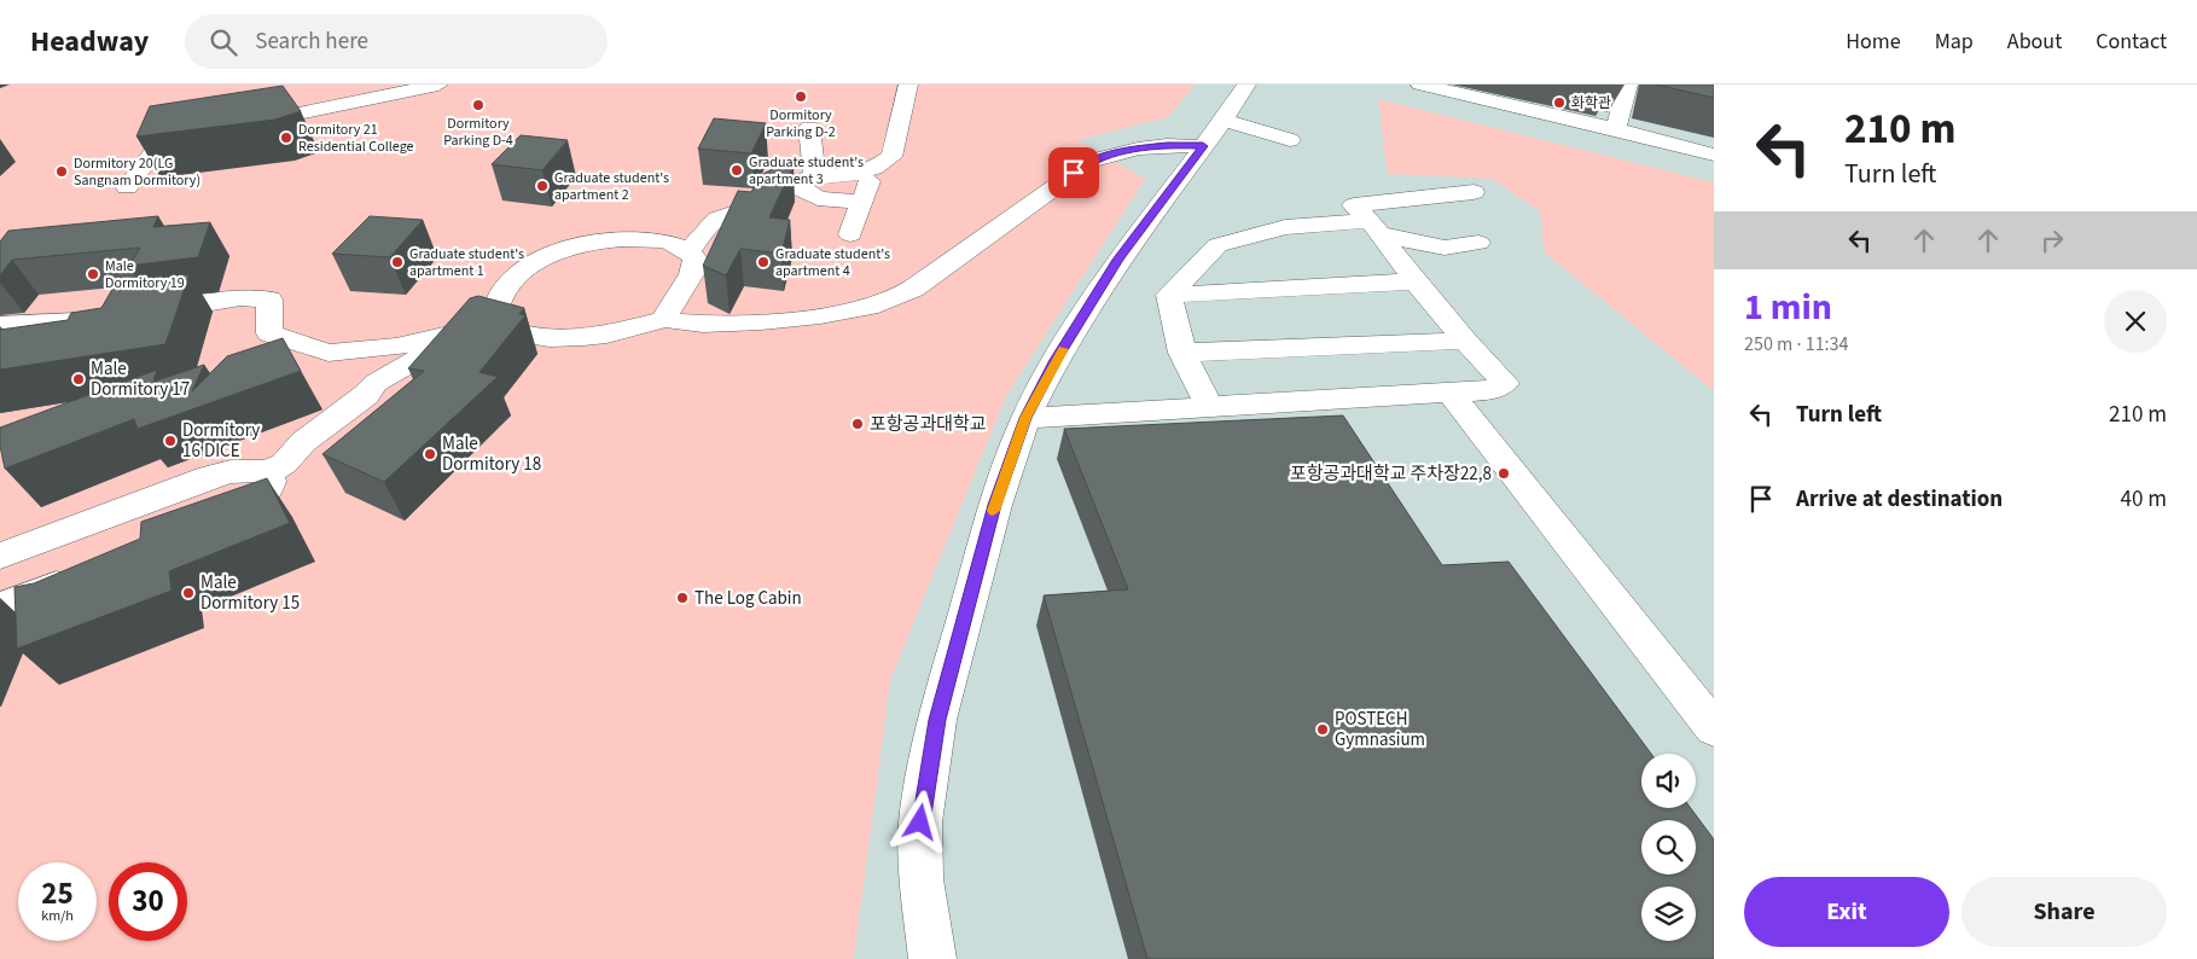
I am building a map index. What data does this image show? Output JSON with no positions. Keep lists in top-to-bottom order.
{
  "places": [
    "Dormitory Parking D-2",
    "화학관",
    "Dormitory Parking D-4",
    "Dormitory 21 Residential College",
    "Graduate student's apartment 3",
    "Dormitory 20(LG Sangnam Dormitory)",
    "Graduate student's apartment 2",
    "Graduate student's apartment 1",
    "Graduate student's apartment 4",
    "Male Dormitory 19",
    "Male Dormitory 17",
    "포항공과대학교",
    "Dormitory 16 DICE",
    "Male Dormitory 18",
    "포항공과대학교 주차장22,8",
    "Male Dormitory 15",
    "The Log Cabin",
    "POSTECH Gymnasium"
  ],
  "page": {
    "header": "Headway",
    "search": "Search here",
    "nav": [
      "Home",
      "Map",
      "About",
      "Contact"
    ],
    "turn": ["210 m", "Turn left"],
    "heading": ["1 min", "250 m · 11:34"],
    "list": [
      {
        "name": "Turn left",
        "value": "210 m"
      },
      {
        "name": "Arrive at destination",
        "value": "40 m"
      }
    ],
    "speed": "25 km/h",
    "limit": "30",
    "buttons": ["Exit", "Share"]
  }
}
